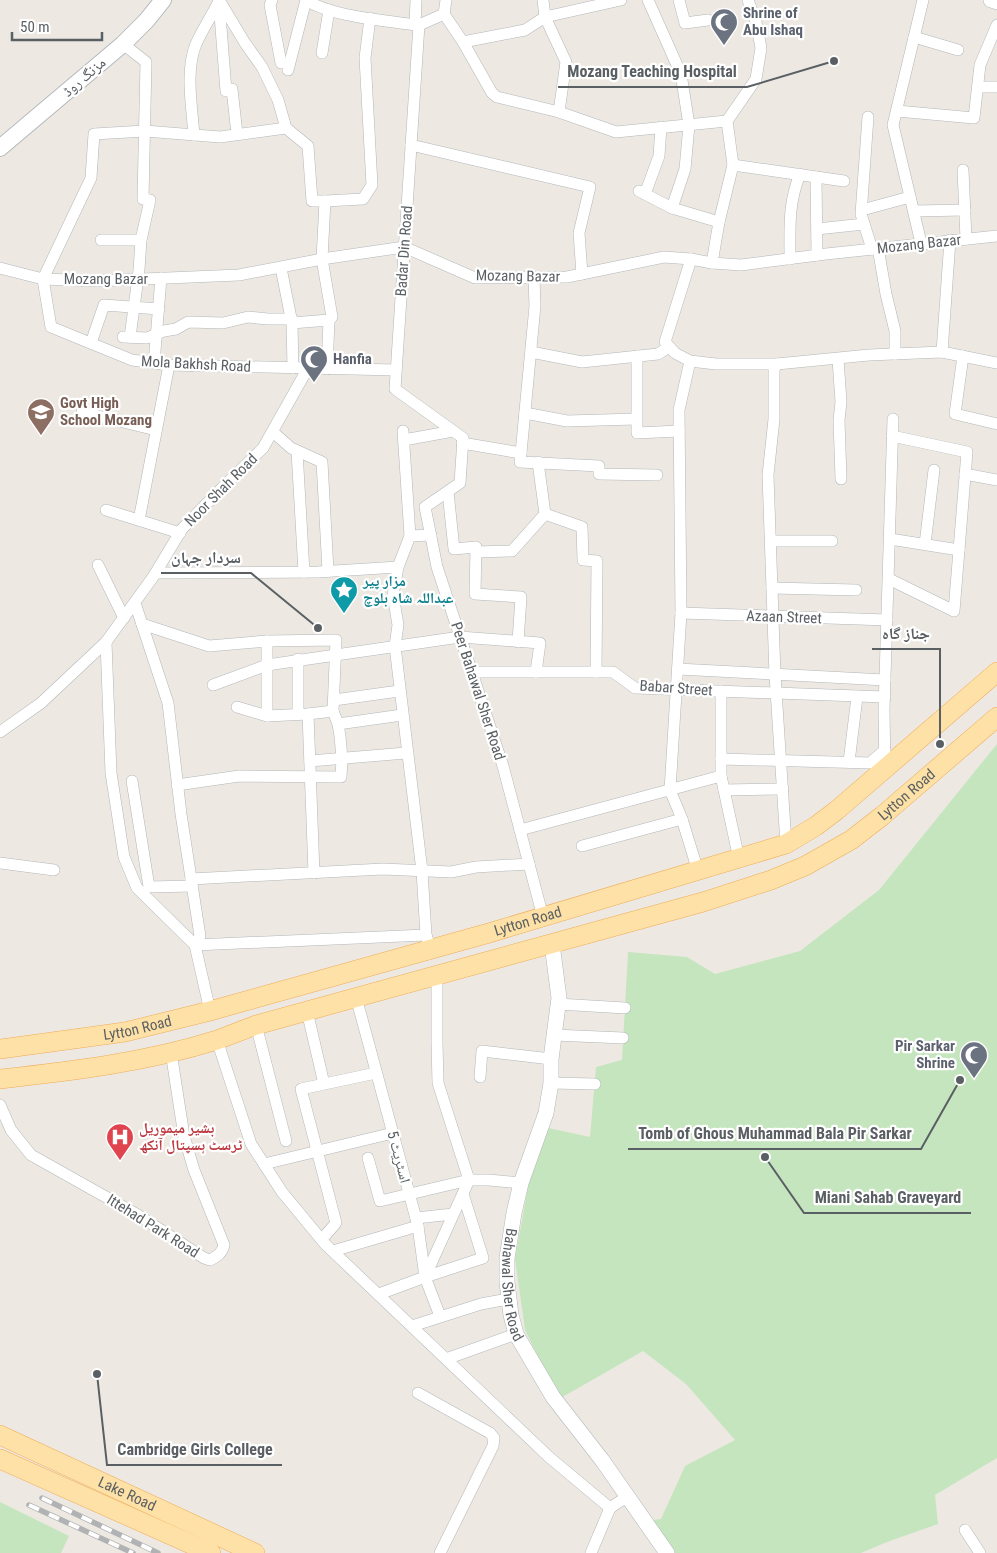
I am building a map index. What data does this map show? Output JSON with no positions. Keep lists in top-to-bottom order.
{
  "streets": {
    "main road": ["مزنگ روڈ", "Lytton Road", "Lake Road"],
    "street": [
      "Mozang Bazar",
      "Badar Din Road",
      "Mola Bakhsh Road",
      "Noor Shah Road",
      "Azaan Street",
      "Babar Street",
      "Peer Bahawal Sher Road",
      "اسٹریٹ 5",
      "Ittehad Park Road",
      "Bahawal Sher Road"
    ]
  },
  "crossings": [
    ["Mozang Bazar", "Badar Din Road"],
    ["Mozang Bazar", "Mola Bakhsh Road"],
    ["Badar Din Road", "Mola Bakhsh Road"],
    ["Badar Din Road", "Peer Bahawal Sher Road"],
    ["Mola Bakhsh Road", "Noor Shah Road"],
    ["Babar Street", "Peer Bahawal Sher Road"],
    ["Peer Bahawal Sher Road", "Lytton Road"],
    ["Lytton Road", "اسٹریٹ 5"],
    ["Lytton Road", "Ittehad Park Road"],
    ["Lytton Road", "Bahawal Sher Road"]
  ],
  "places": {
    "mosque": ["Shrine of Abu Ishaq", "Hanfia", "Pir Sarkar Shrine"],
    "other": [
      "Mozang Teaching Hospital",
      "سردار جہان",
      "جناز گاہ",
      "Tomb of Ghous Muhammad Bala Pir Sarkar",
      "Miani Sahab Graveyard",
      "Cambridge Girls College"
    ],
    "school or university": ["Govt High School Mozang"],
    "place": ["مزار پیر عبداللہ شاہ بلوچ"],
    "hospital": ["بشیر میموریل ٹرسٹ ہسپتال آنکھ"]
  },
  "scale_bar": "50 m"
}
